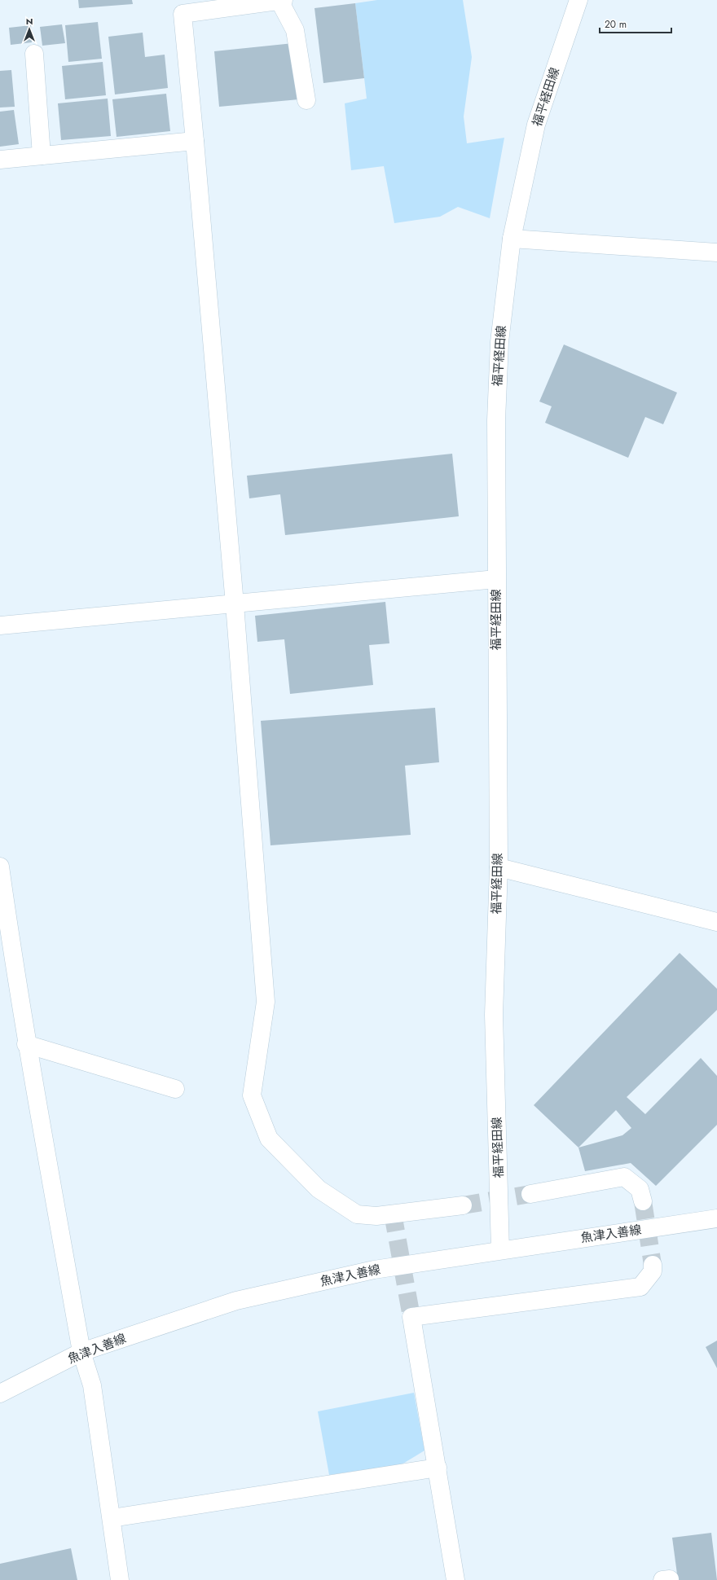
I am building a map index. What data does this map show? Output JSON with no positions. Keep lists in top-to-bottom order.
{
  "streets": {
    "street": ["福平経田線", "魚津入善線"]
  },
  "crossings": [
    ["福平経田線", "魚津入善線"]
  ],
  "scale_bar": "20 m",
  "north": "top"
}
